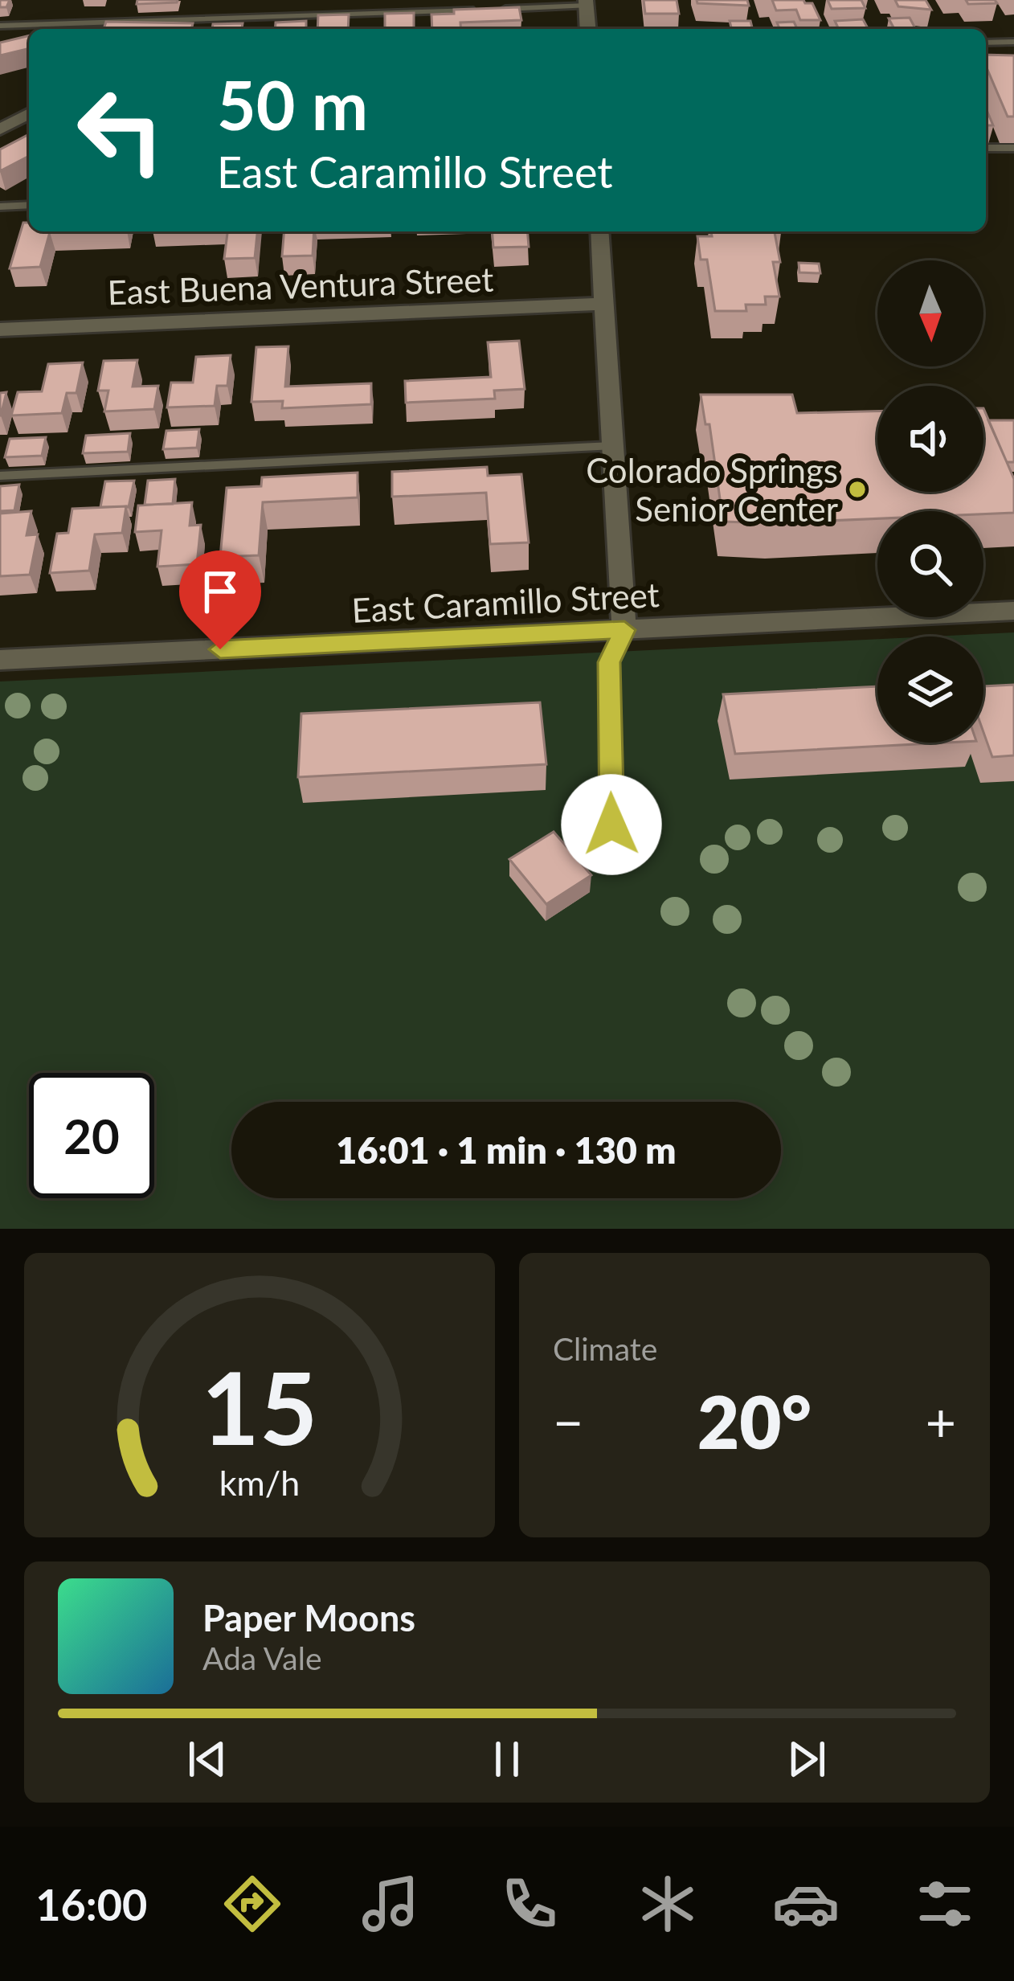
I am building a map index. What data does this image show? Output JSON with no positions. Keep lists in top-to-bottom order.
{
  "streets": {
    "street": ["East Buena Ventura Street", "East Caramillo Street"]
  },
  "places": ["Colorado Springs Senior Center"],
  "north": "bottom",
  "page": {
    "turn": ["50 m", "East Caramillo Street"],
    "limit": "20",
    "trip": "16:01 · 1 min · 130 m",
    "tile": "Climate",
    "heat": ["−", "20°", "+"],
    "song": ["Paper Moons", "Ada Vale"],
    "tabs": "16:00",
    "gauge": ["15", "km/h"]
  }
}
